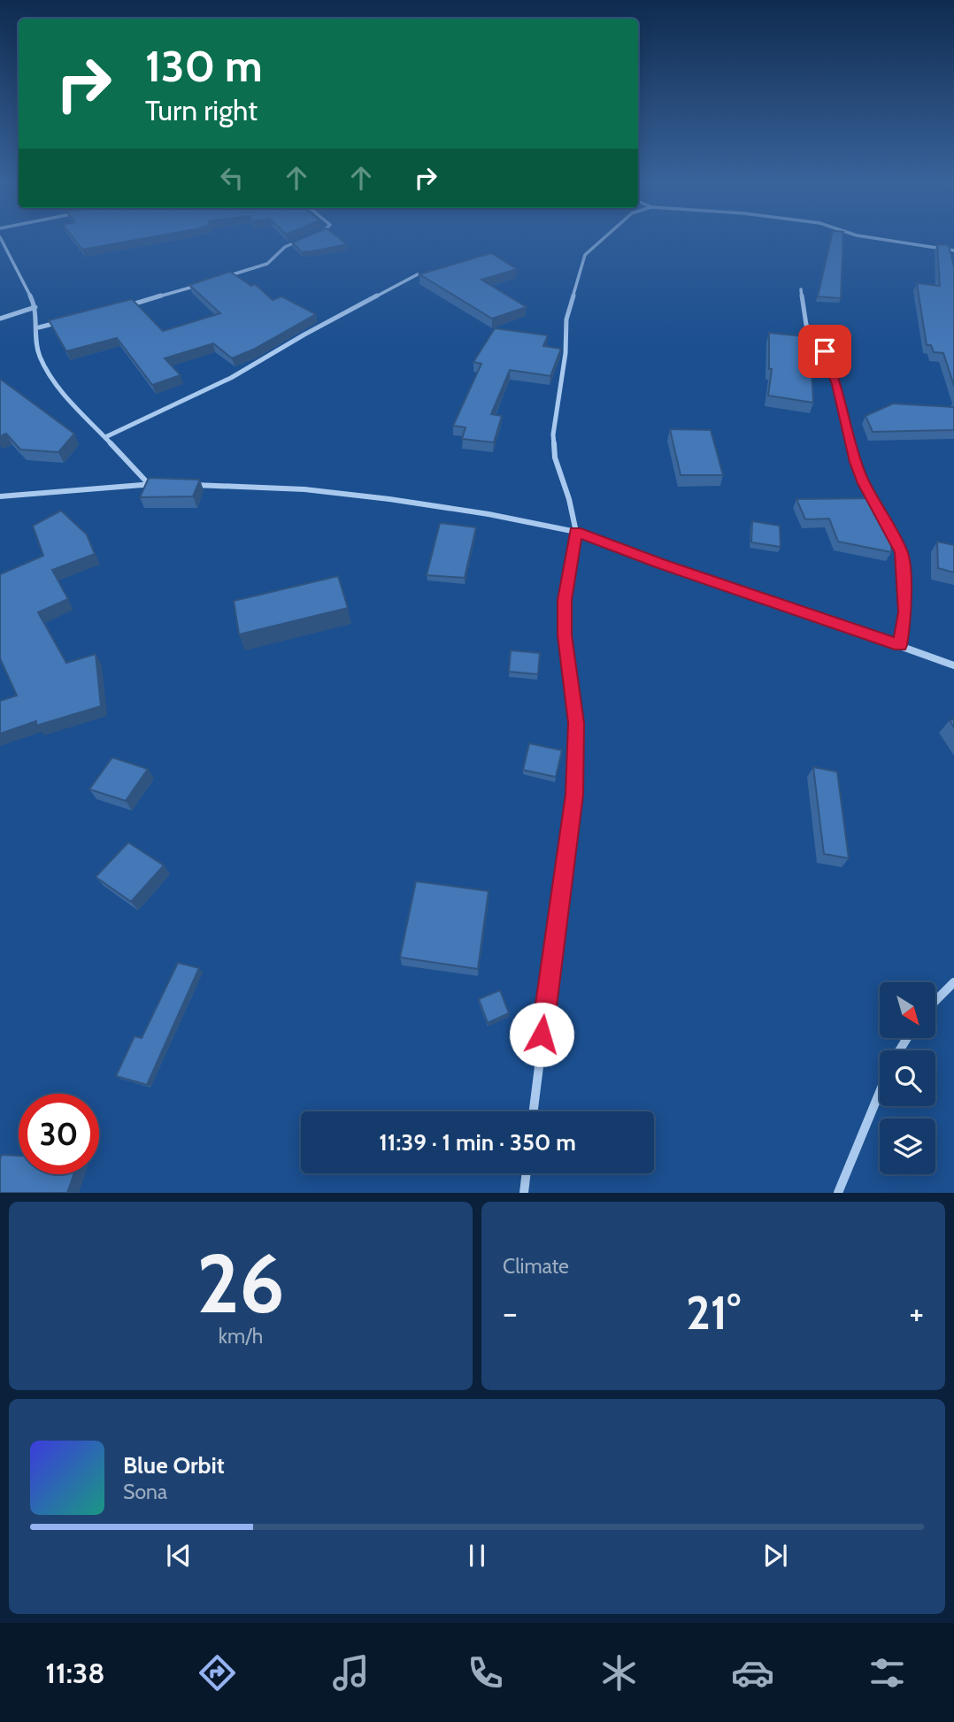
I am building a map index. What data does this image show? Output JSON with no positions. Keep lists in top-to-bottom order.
{
  "north": "bottom right",
  "page": {
    "turn": ["130 m", "Turn right"],
    "limit": "30",
    "trip": "11:39 · 1 min · 350 m",
    "tile": [
      ["26", "km/h"],
      "Climate"
    ],
    "heat": ["−", "21°", "+"],
    "song": ["Blue Orbit", "Sona"],
    "tabs": "11:38"
  }
}
